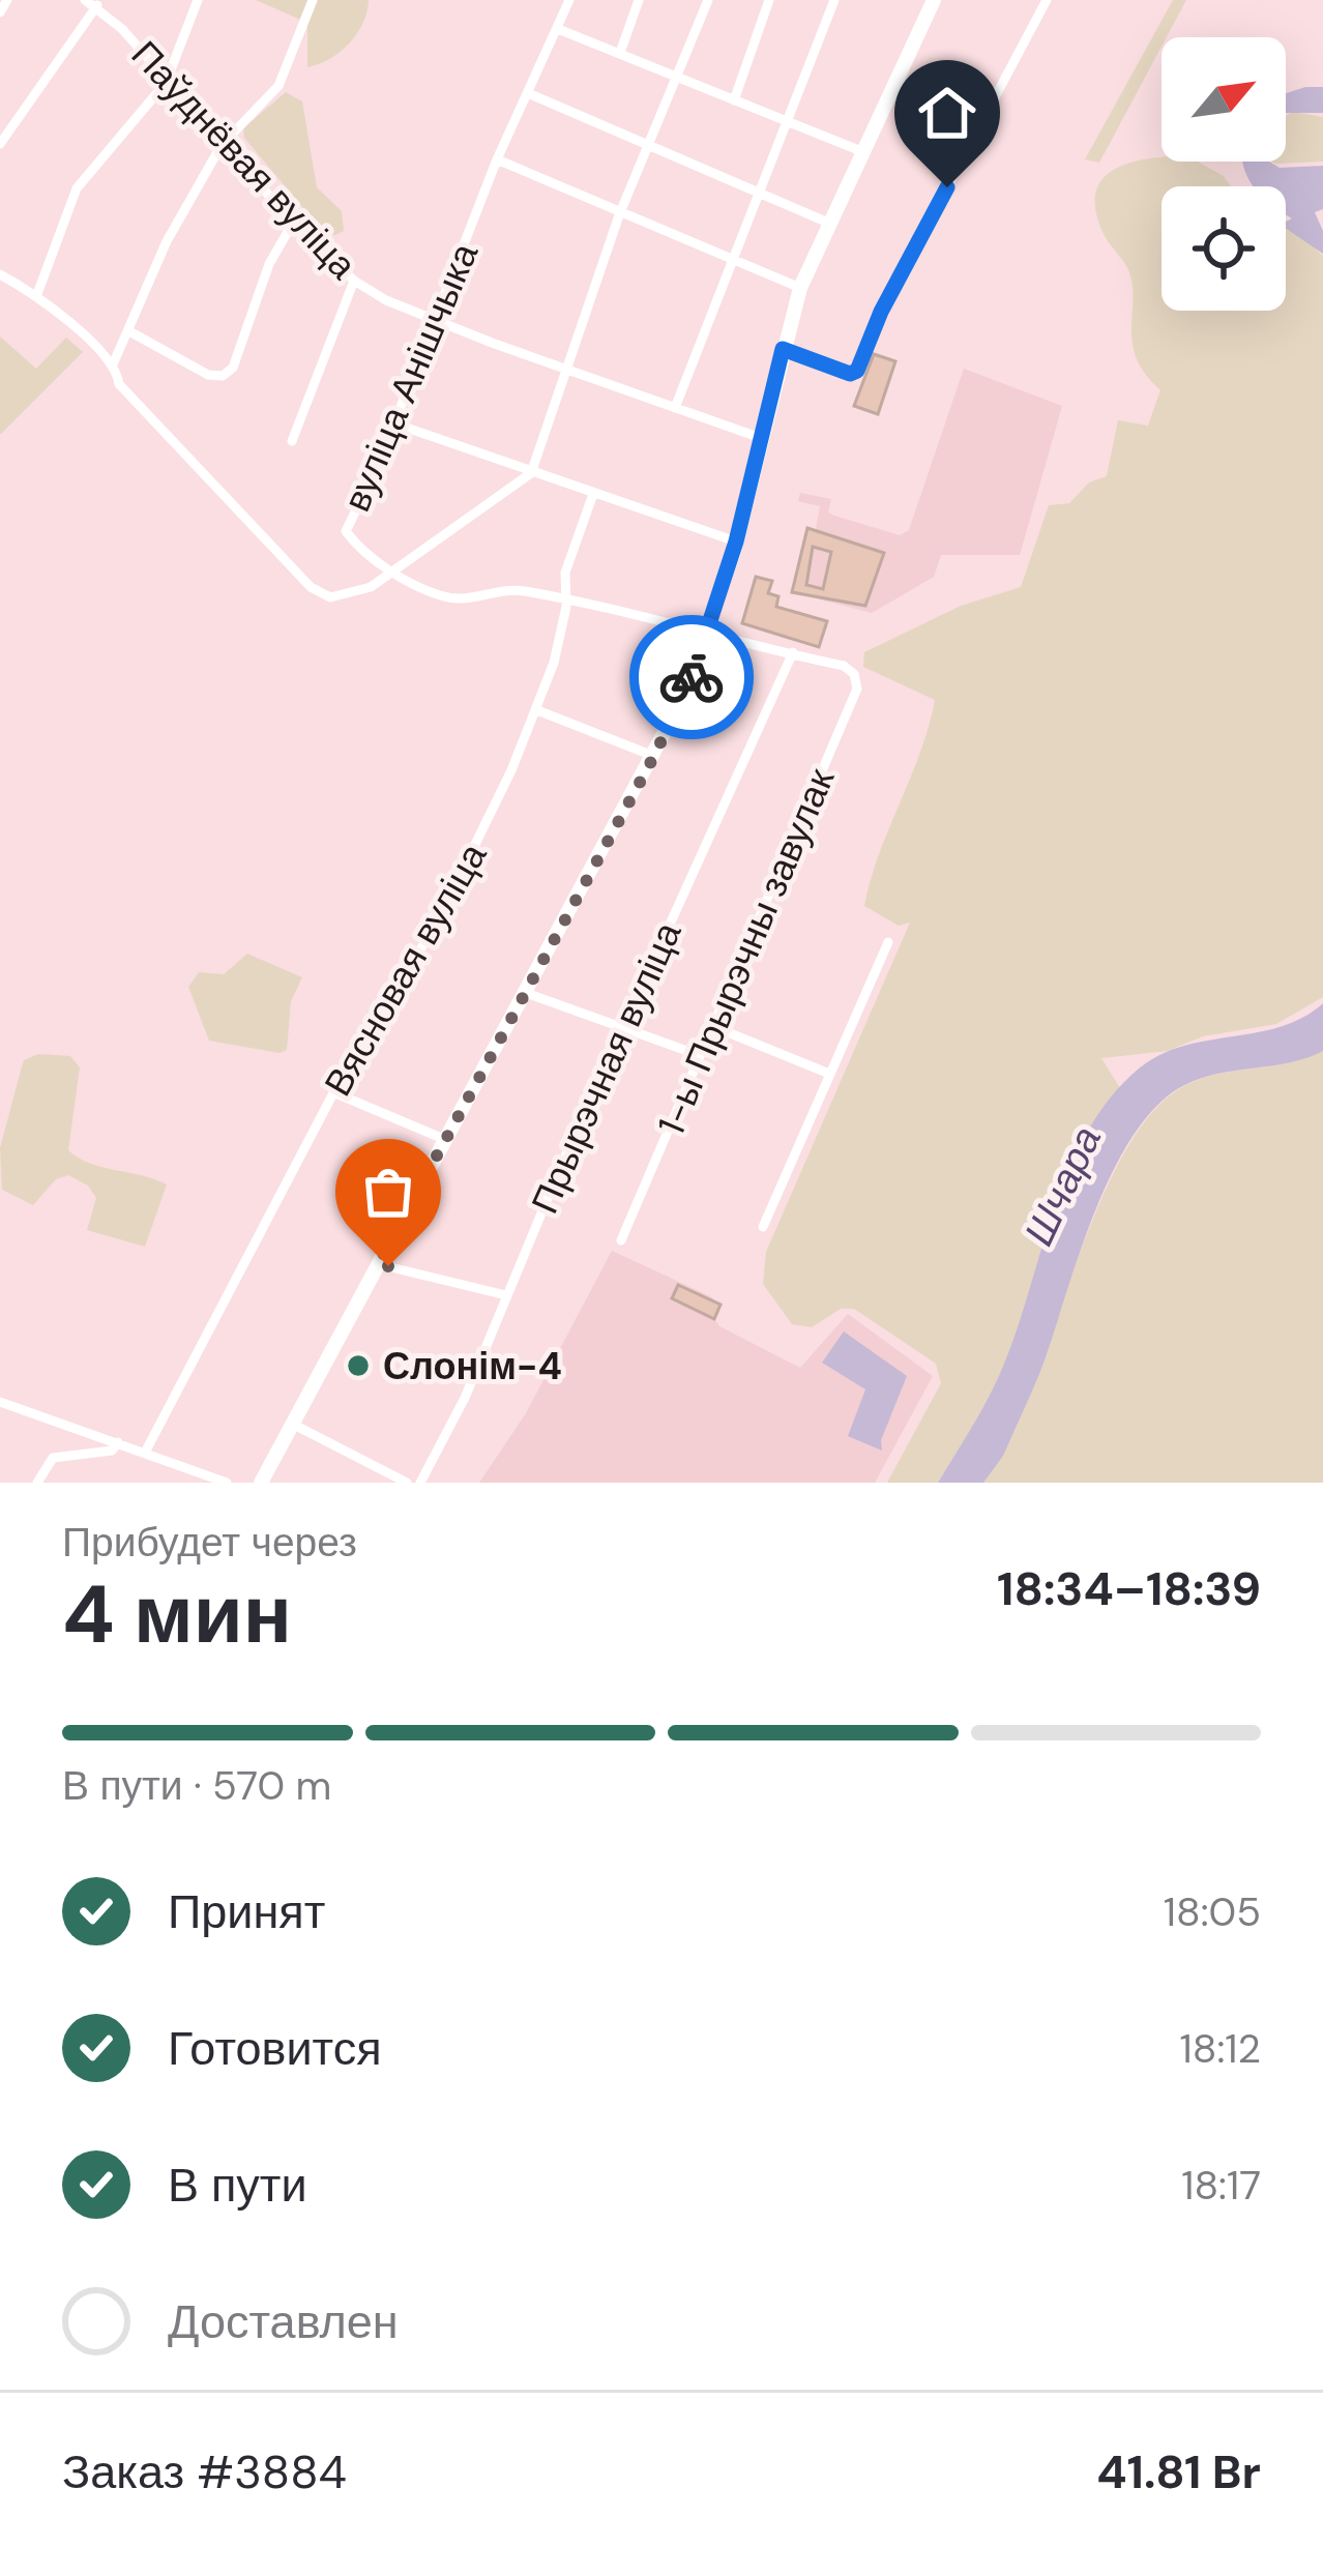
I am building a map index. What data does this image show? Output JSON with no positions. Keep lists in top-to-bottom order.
{
  "streets": {
    "street": [
      "Паўднёвая вуліца",
      "вуліца Анішчыка",
      "1-ы Прырэчны завулак",
      "Вясновая вуліца",
      "Прырэчная вуліца"
    ]
  },
  "crossings": [
    ["Паўднёвая вуліца", "вуліца Анішчыка"],
    ["вуліца Анішчыка", "1-ы Прырэчны завулак"],
    ["вуліца Анішчыка", "Вясновая вуліца"],
    ["вуліца Анішчыка", "Прырэчная вуліца"]
  ],
  "water": ["Шчара"],
  "places": ["Слонім-4"],
  "north": "top right",
  "page": {
    "heading": ["4 мин", "Прибудет через", "18:34–18:39"],
    "panel": ["Заказ #3884", "41.81 Br"],
    "bar": "В пути · 570 m",
    "list": [
      ["Принят", "18:05"],
      ["Готовится", "18:12"],
      ["В пути", "18:17"],
      "Доставлен"
    ]
  }
}
